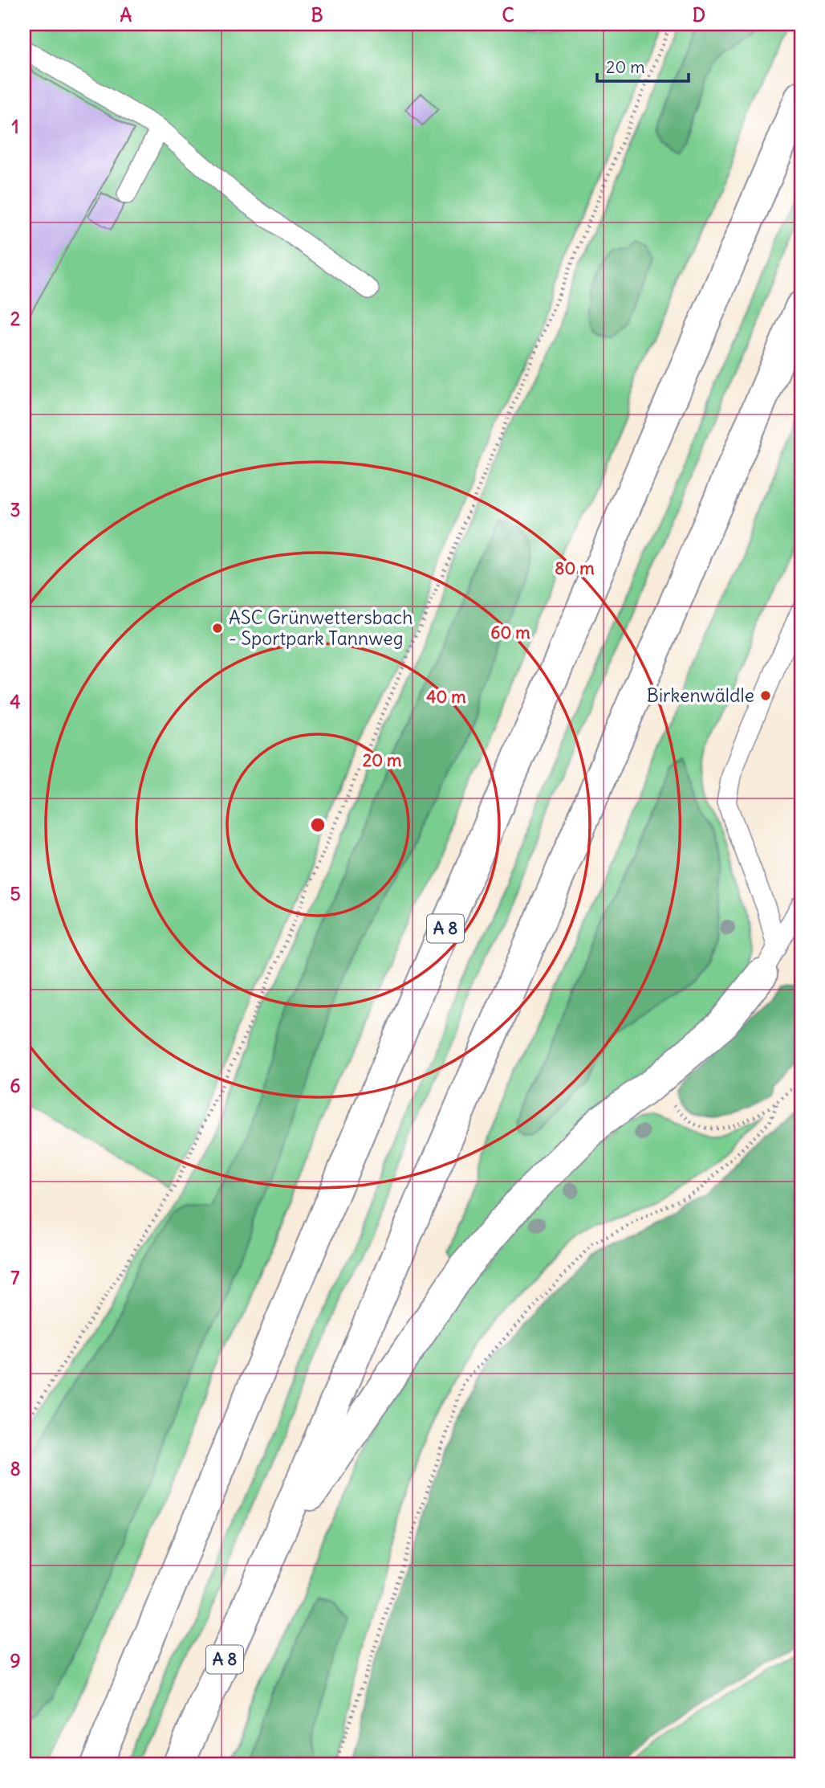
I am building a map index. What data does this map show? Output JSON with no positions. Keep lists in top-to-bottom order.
{
  "streets": {
    "highway": ["A 8"]
  },
  "places": ["ASC Grünwettersbach - Sportpark Tannweg", "Birkenwäldle"],
  "scale_bar": "20 m",
  "grid": {
    "columns": [
      "A",
      "B",
      "C",
      "D"
    ],
    "rows": [
      "1",
      "2",
      "3",
      "4",
      "5",
      "6",
      "7",
      "8",
      "9"
    ]
  },
  "rings": [
    "80 m",
    "60 m",
    "40 m",
    "20 m"
  ]
}
